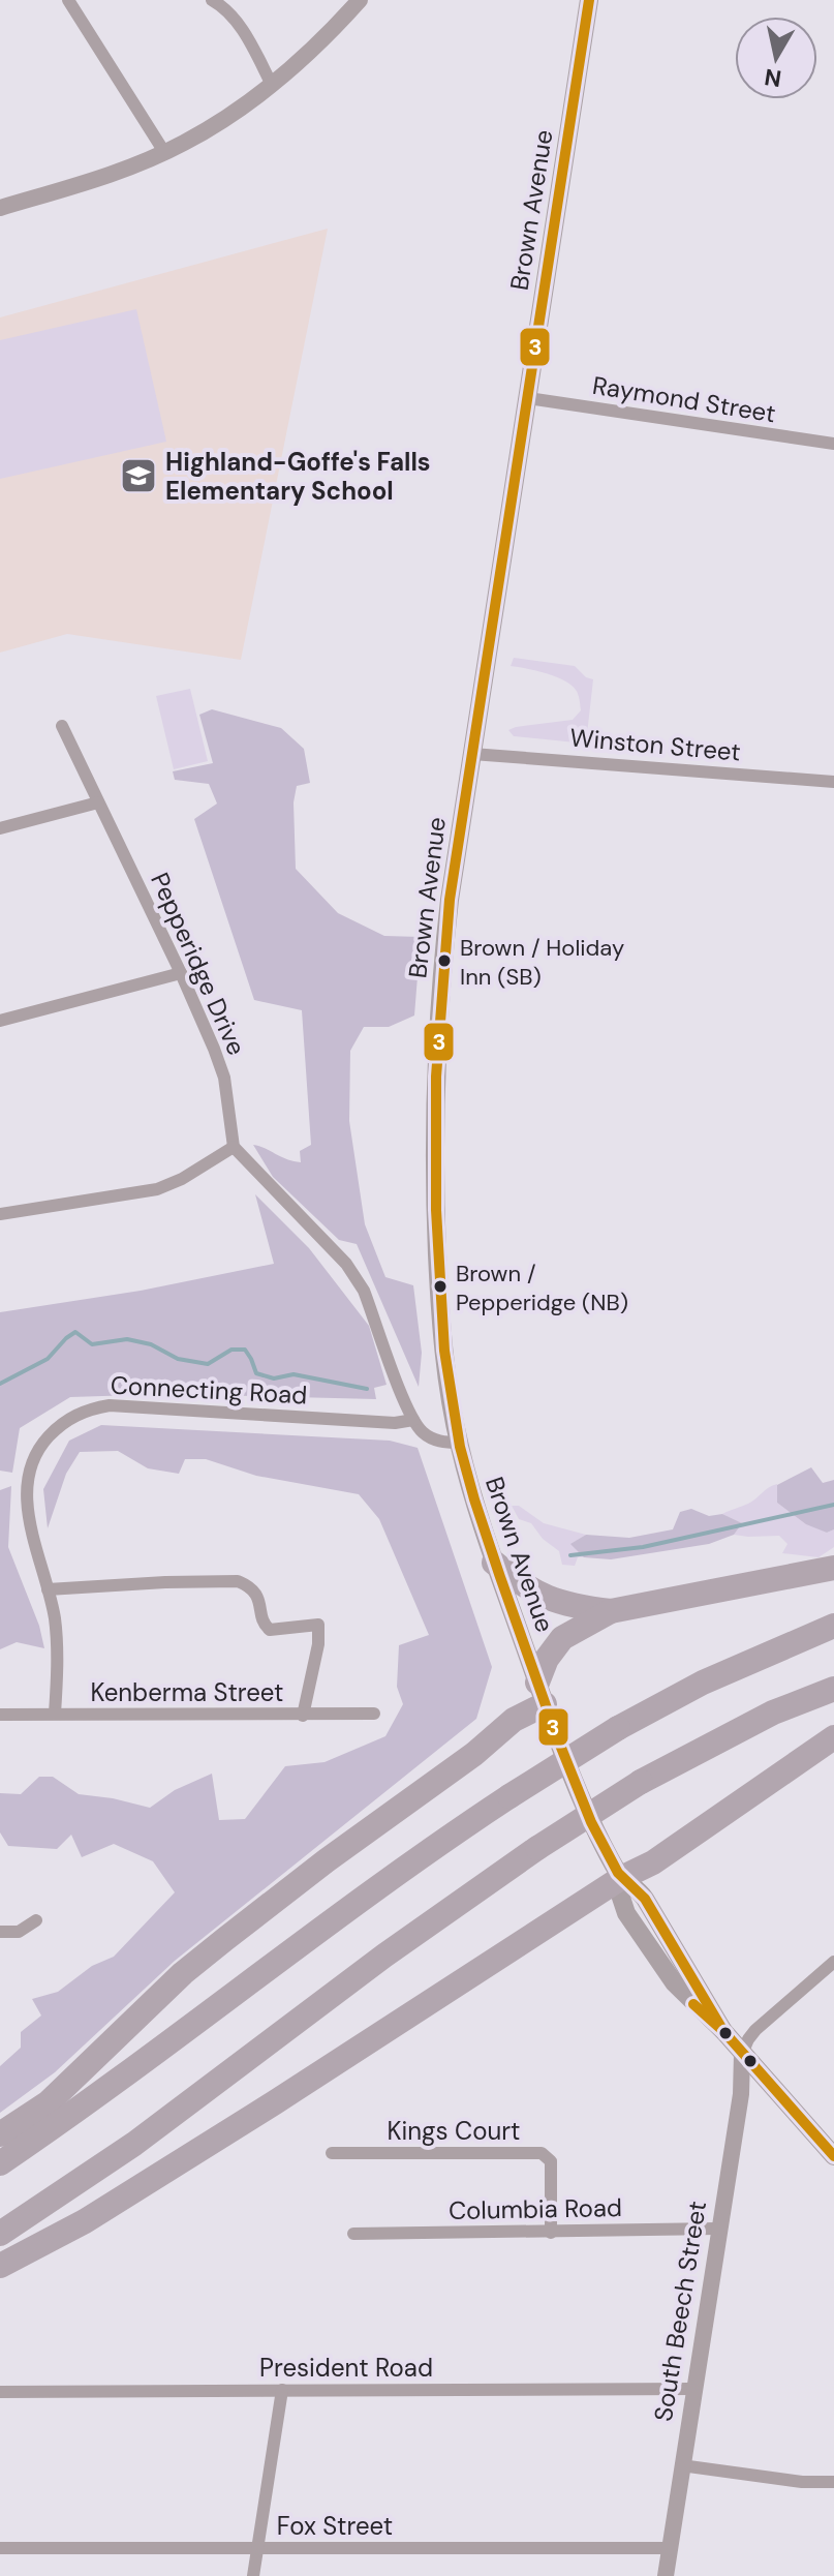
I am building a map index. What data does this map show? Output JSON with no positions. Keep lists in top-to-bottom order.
{
  "streets": {
    "main road": ["Brown Avenue"],
    "street": [
      "Raymond Street",
      "Winston Street",
      "Pepperidge Drive",
      "Connecting Road",
      "Kenberma Street",
      "Kings Court",
      "Columbia Road",
      "South Beech Street",
      "President Road",
      "Fox Street"
    ]
  },
  "crossings": [
    ["Brown Avenue", "Raymond Street"],
    ["Brown Avenue", "Winston Street"],
    ["Brown Avenue", "South Beech Street"],
    ["Connecting Road", "Kenberma Street"],
    ["Kings Court", "Columbia Road"],
    ["Columbia Road", "South Beech Street"],
    ["South Beech Street", "President Road"],
    ["South Beech Street", "Fox Street"]
  ],
  "places": {
    "school or university": ["Highland-Goffe's Falls Elementary School"],
    "other": ["Brown / Holiday Inn (SB)", "Brown / Pepperidge (NB)"]
  },
  "lines": ["transit line 3"],
  "north": "bottom"
}
